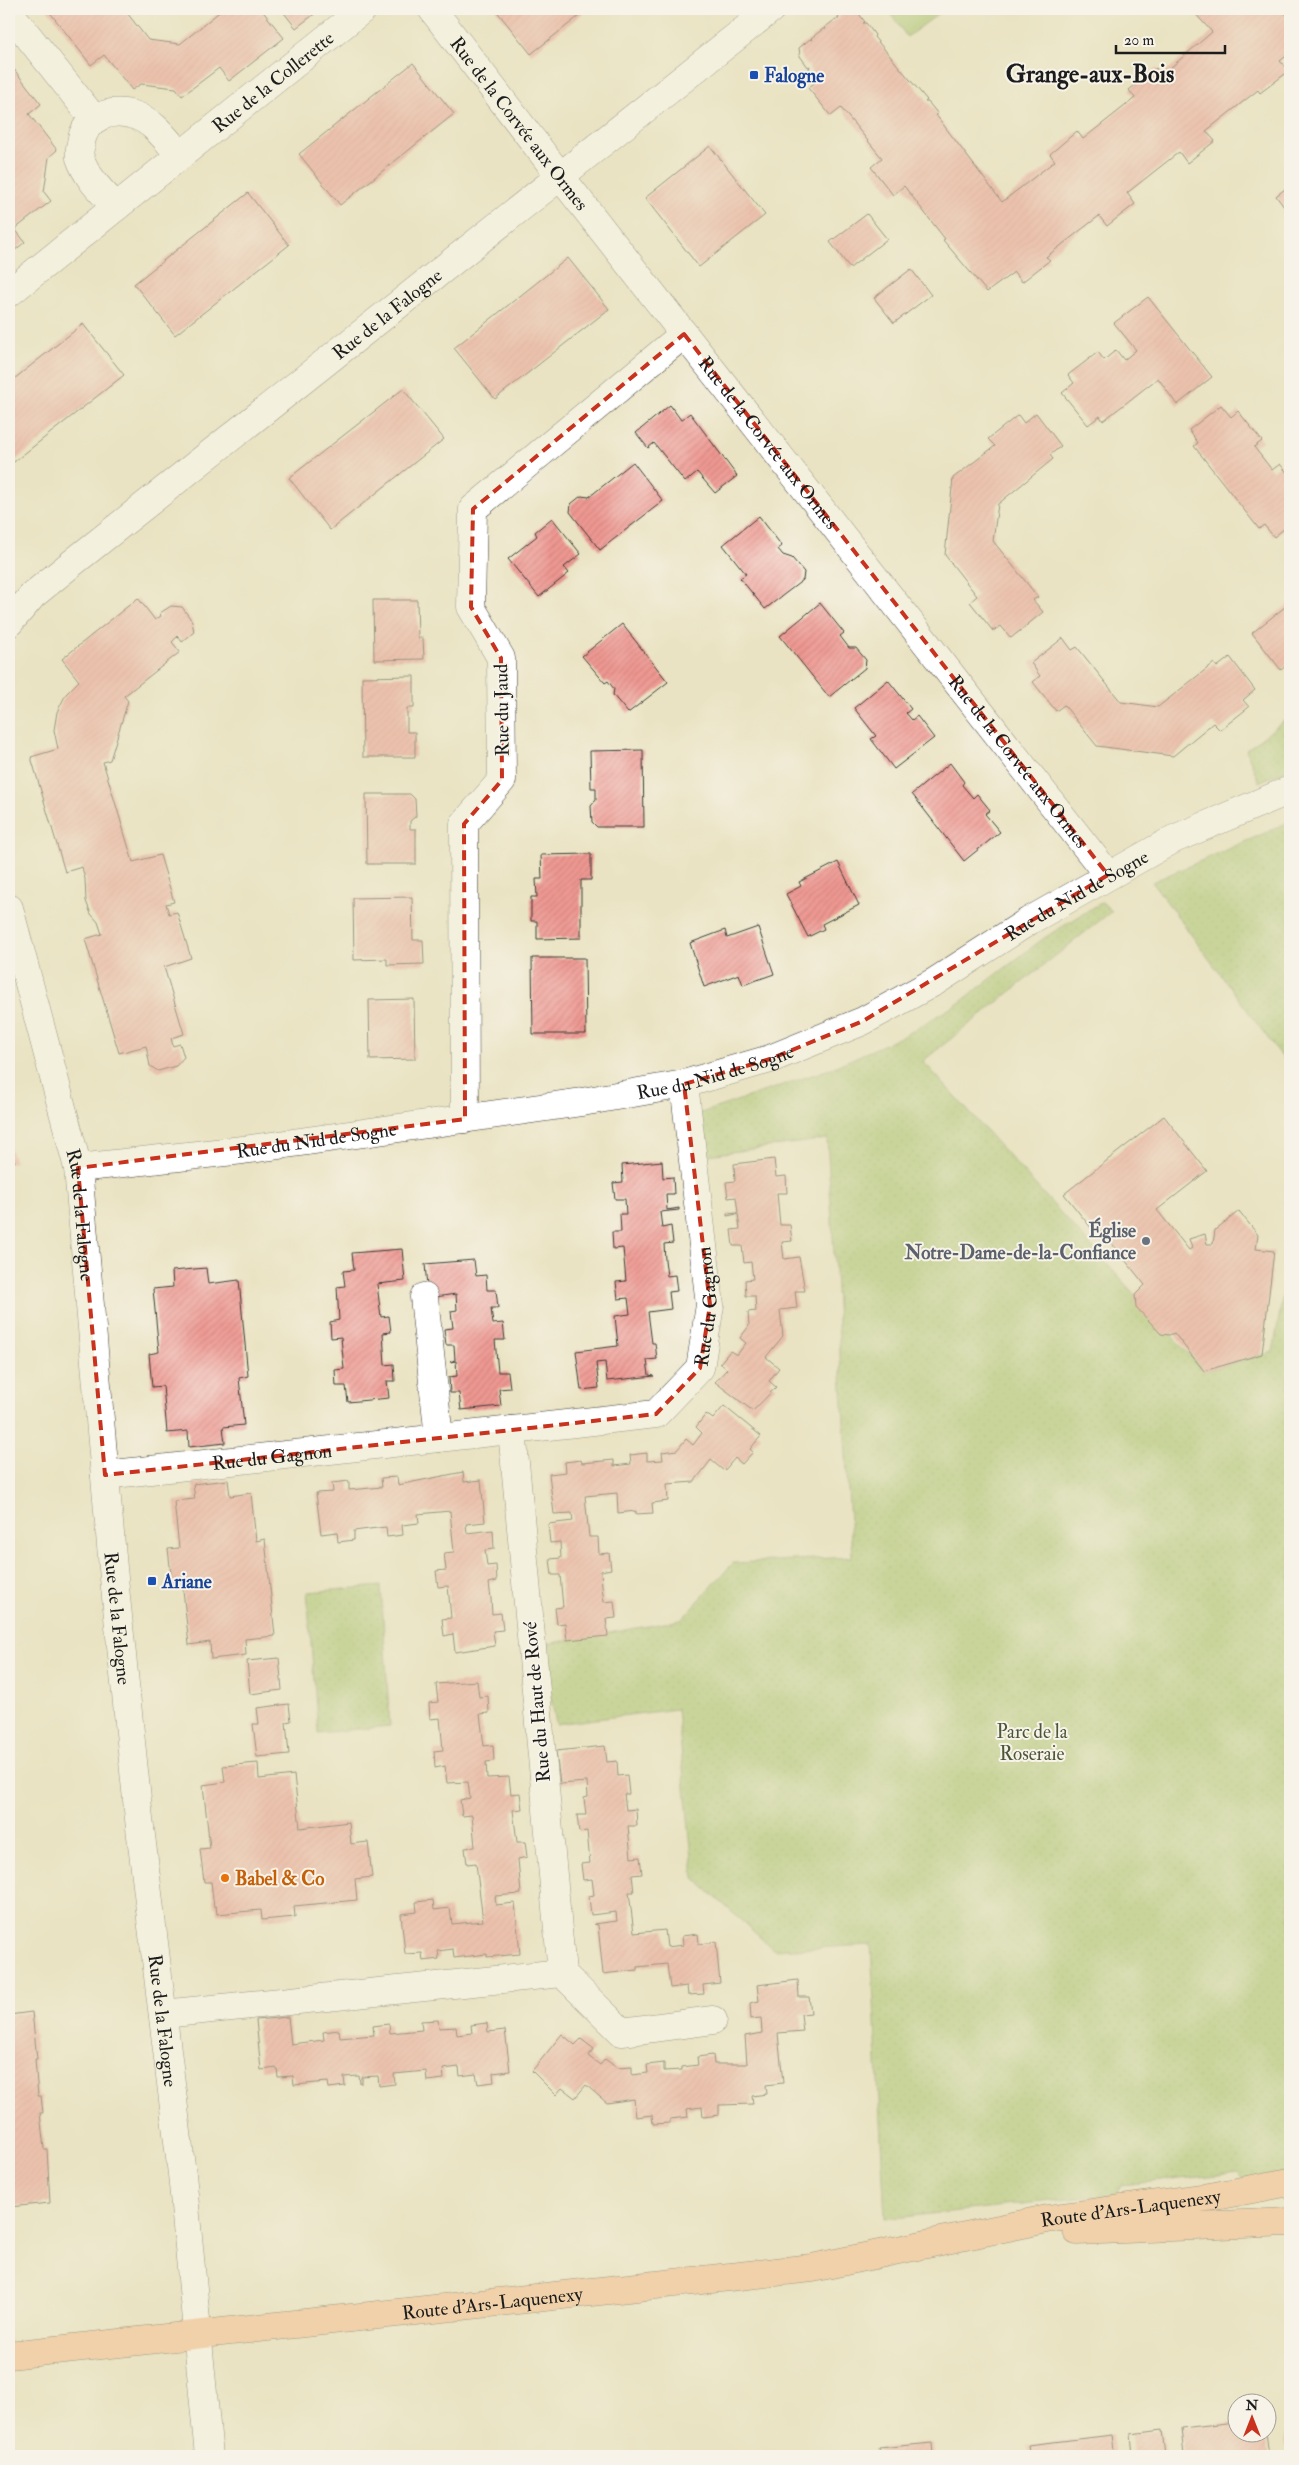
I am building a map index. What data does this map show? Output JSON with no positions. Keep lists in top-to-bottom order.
{
  "streets": {
    "main road": ["Route d'Ars-Laquenexy"],
    "street": [
      "Rue de la Collerette",
      "Rue de la Corvée aux Ormes",
      "Rue de la Falogne",
      "Rue du Jaud",
      "Rue du Nid de Sogne",
      "Rue du Gagnon",
      "Rue du Haut de Rové"
    ]
  },
  "crossings": [
    ["Rue de la Corvée aux Ormes", "Rue de la Falogne"],
    ["Rue de la Corvée aux Ormes", "Rue du Jaud"],
    ["Rue de la Corvée aux Ormes", "Rue du Nid de Sogne"],
    ["Rue de la Falogne", "Rue du Nid de Sogne"],
    ["Rue de la Falogne", "Rue du Gagnon"],
    ["Rue de la Falogne", "Route d'Ars-Laquenexy"],
    ["Rue du Jaud", "Rue du Nid de Sogne"],
    ["Rue du Nid de Sogne", "Rue du Gagnon"],
    ["Rue du Gagnon", "Rue du Haut de Rové"]
  ],
  "districts": ["Grange-aux-Bois"],
  "parks": ["Parc de la Roseraie"],
  "places": {
    "transit": ["Falogne", "Ariane"],
    "other": ["Église Notre-Dame-de-la-Confiance", "Babel & Co"]
  },
  "scale_bar": "20 m",
  "north": "top"
}
